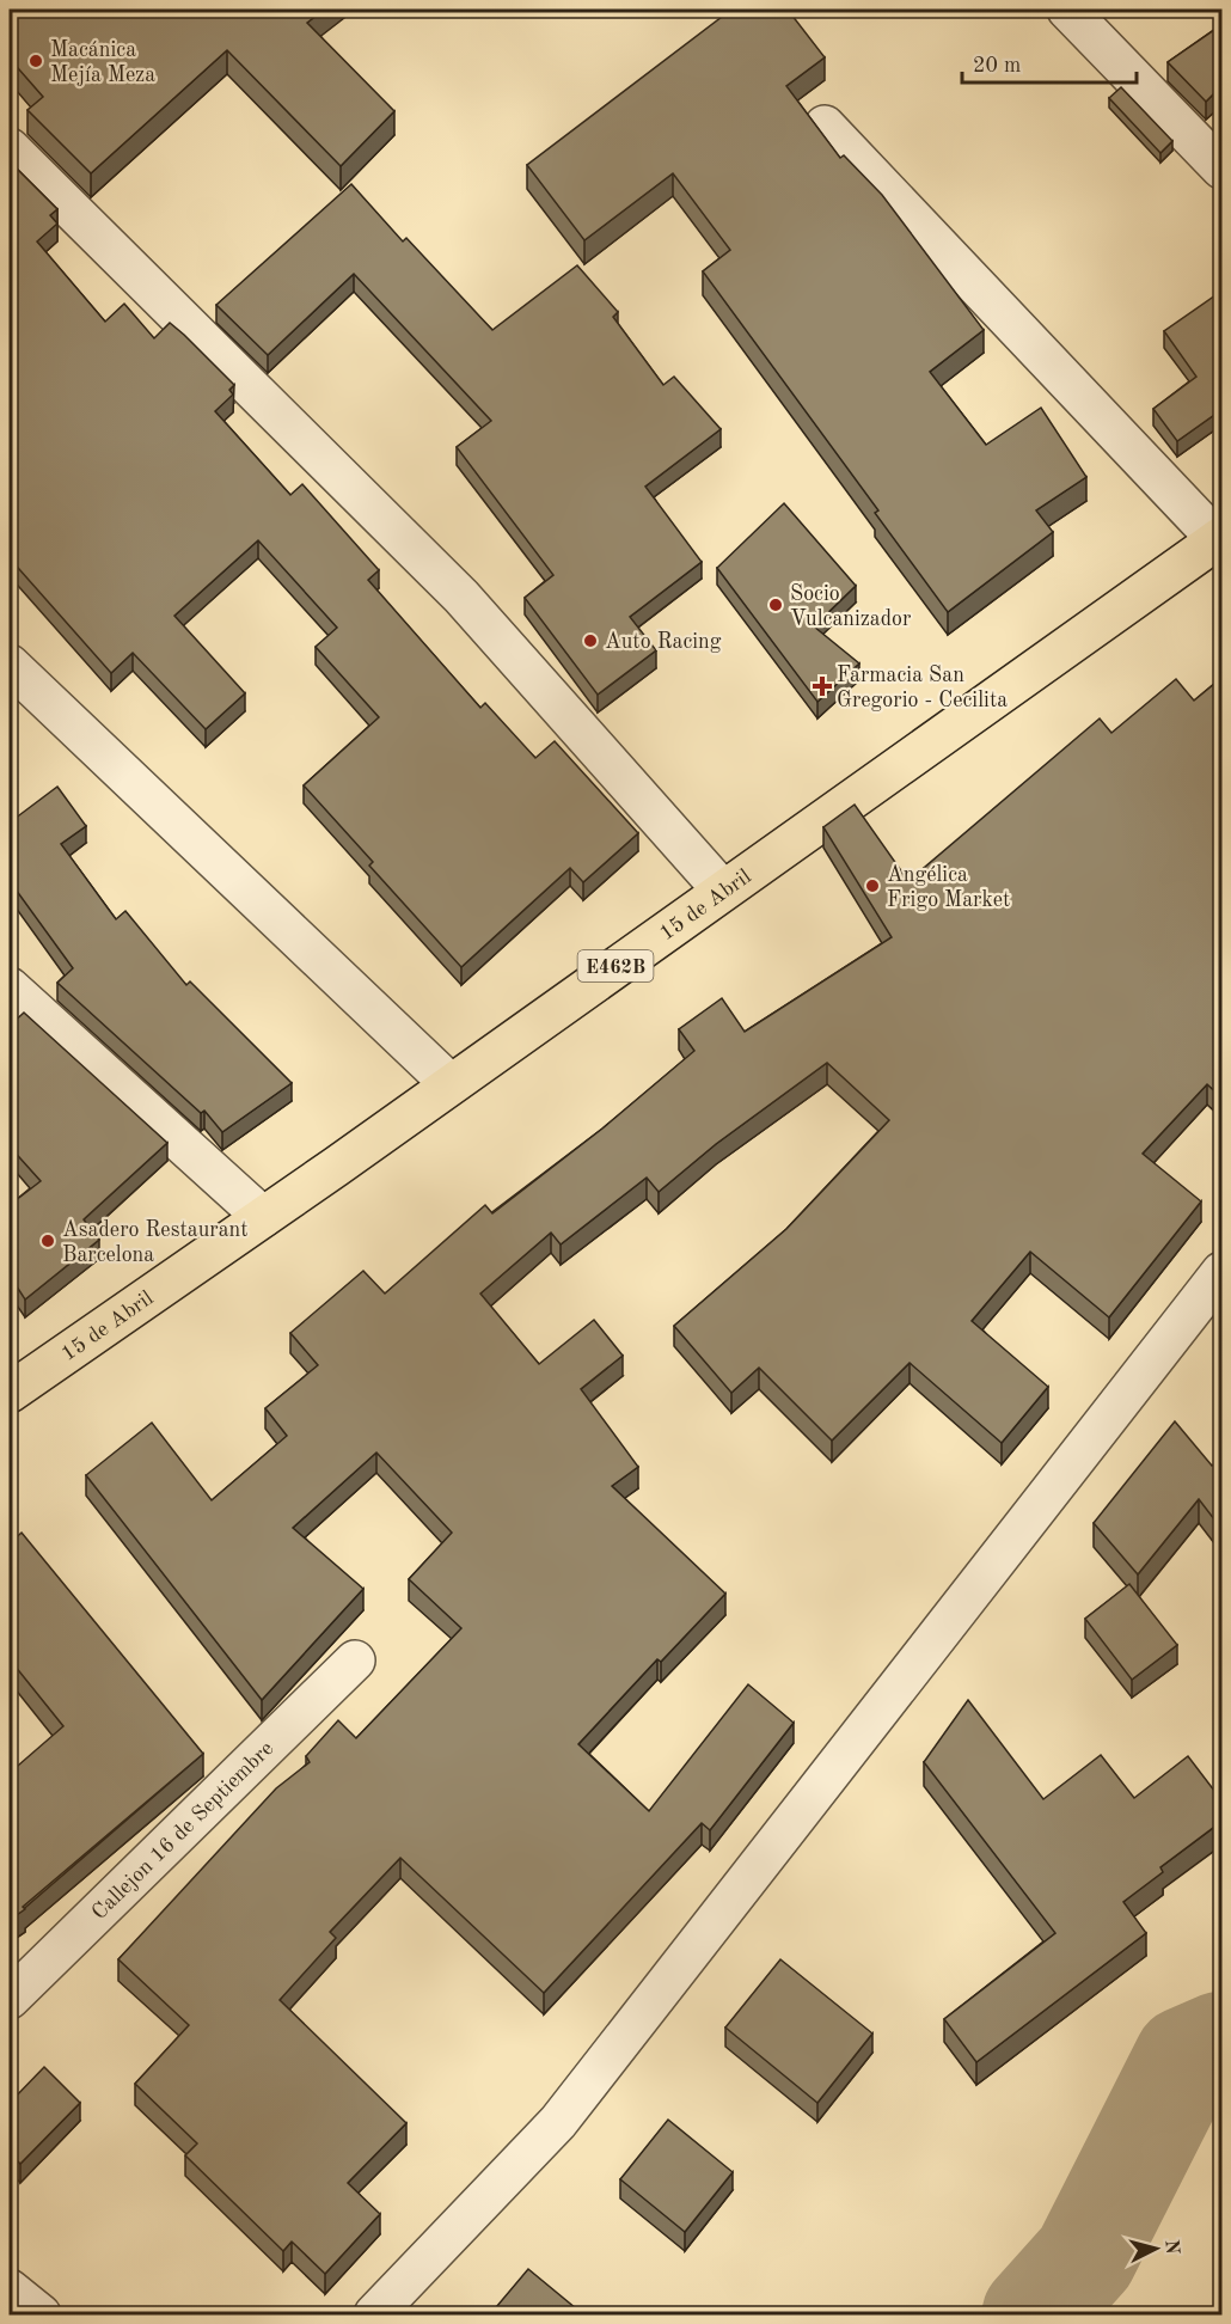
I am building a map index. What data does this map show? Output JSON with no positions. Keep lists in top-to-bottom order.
{
  "streets": {
    "main road": ["15 de Abril", "E462B"],
    "street": ["Callejon 16 de Septiembre"]
  },
  "places": {
    "other": [
      "Macánica Mejía Meza",
      "Socio Vulcanizador",
      "Auto Racing",
      "Angélica Frigo Market",
      "Asadero Restaurant Barcelona"
    ],
    "health": ["Farmacia San Gregorio - Cecilita"]
  },
  "scale_bar": "20 m",
  "north": "right"
}
